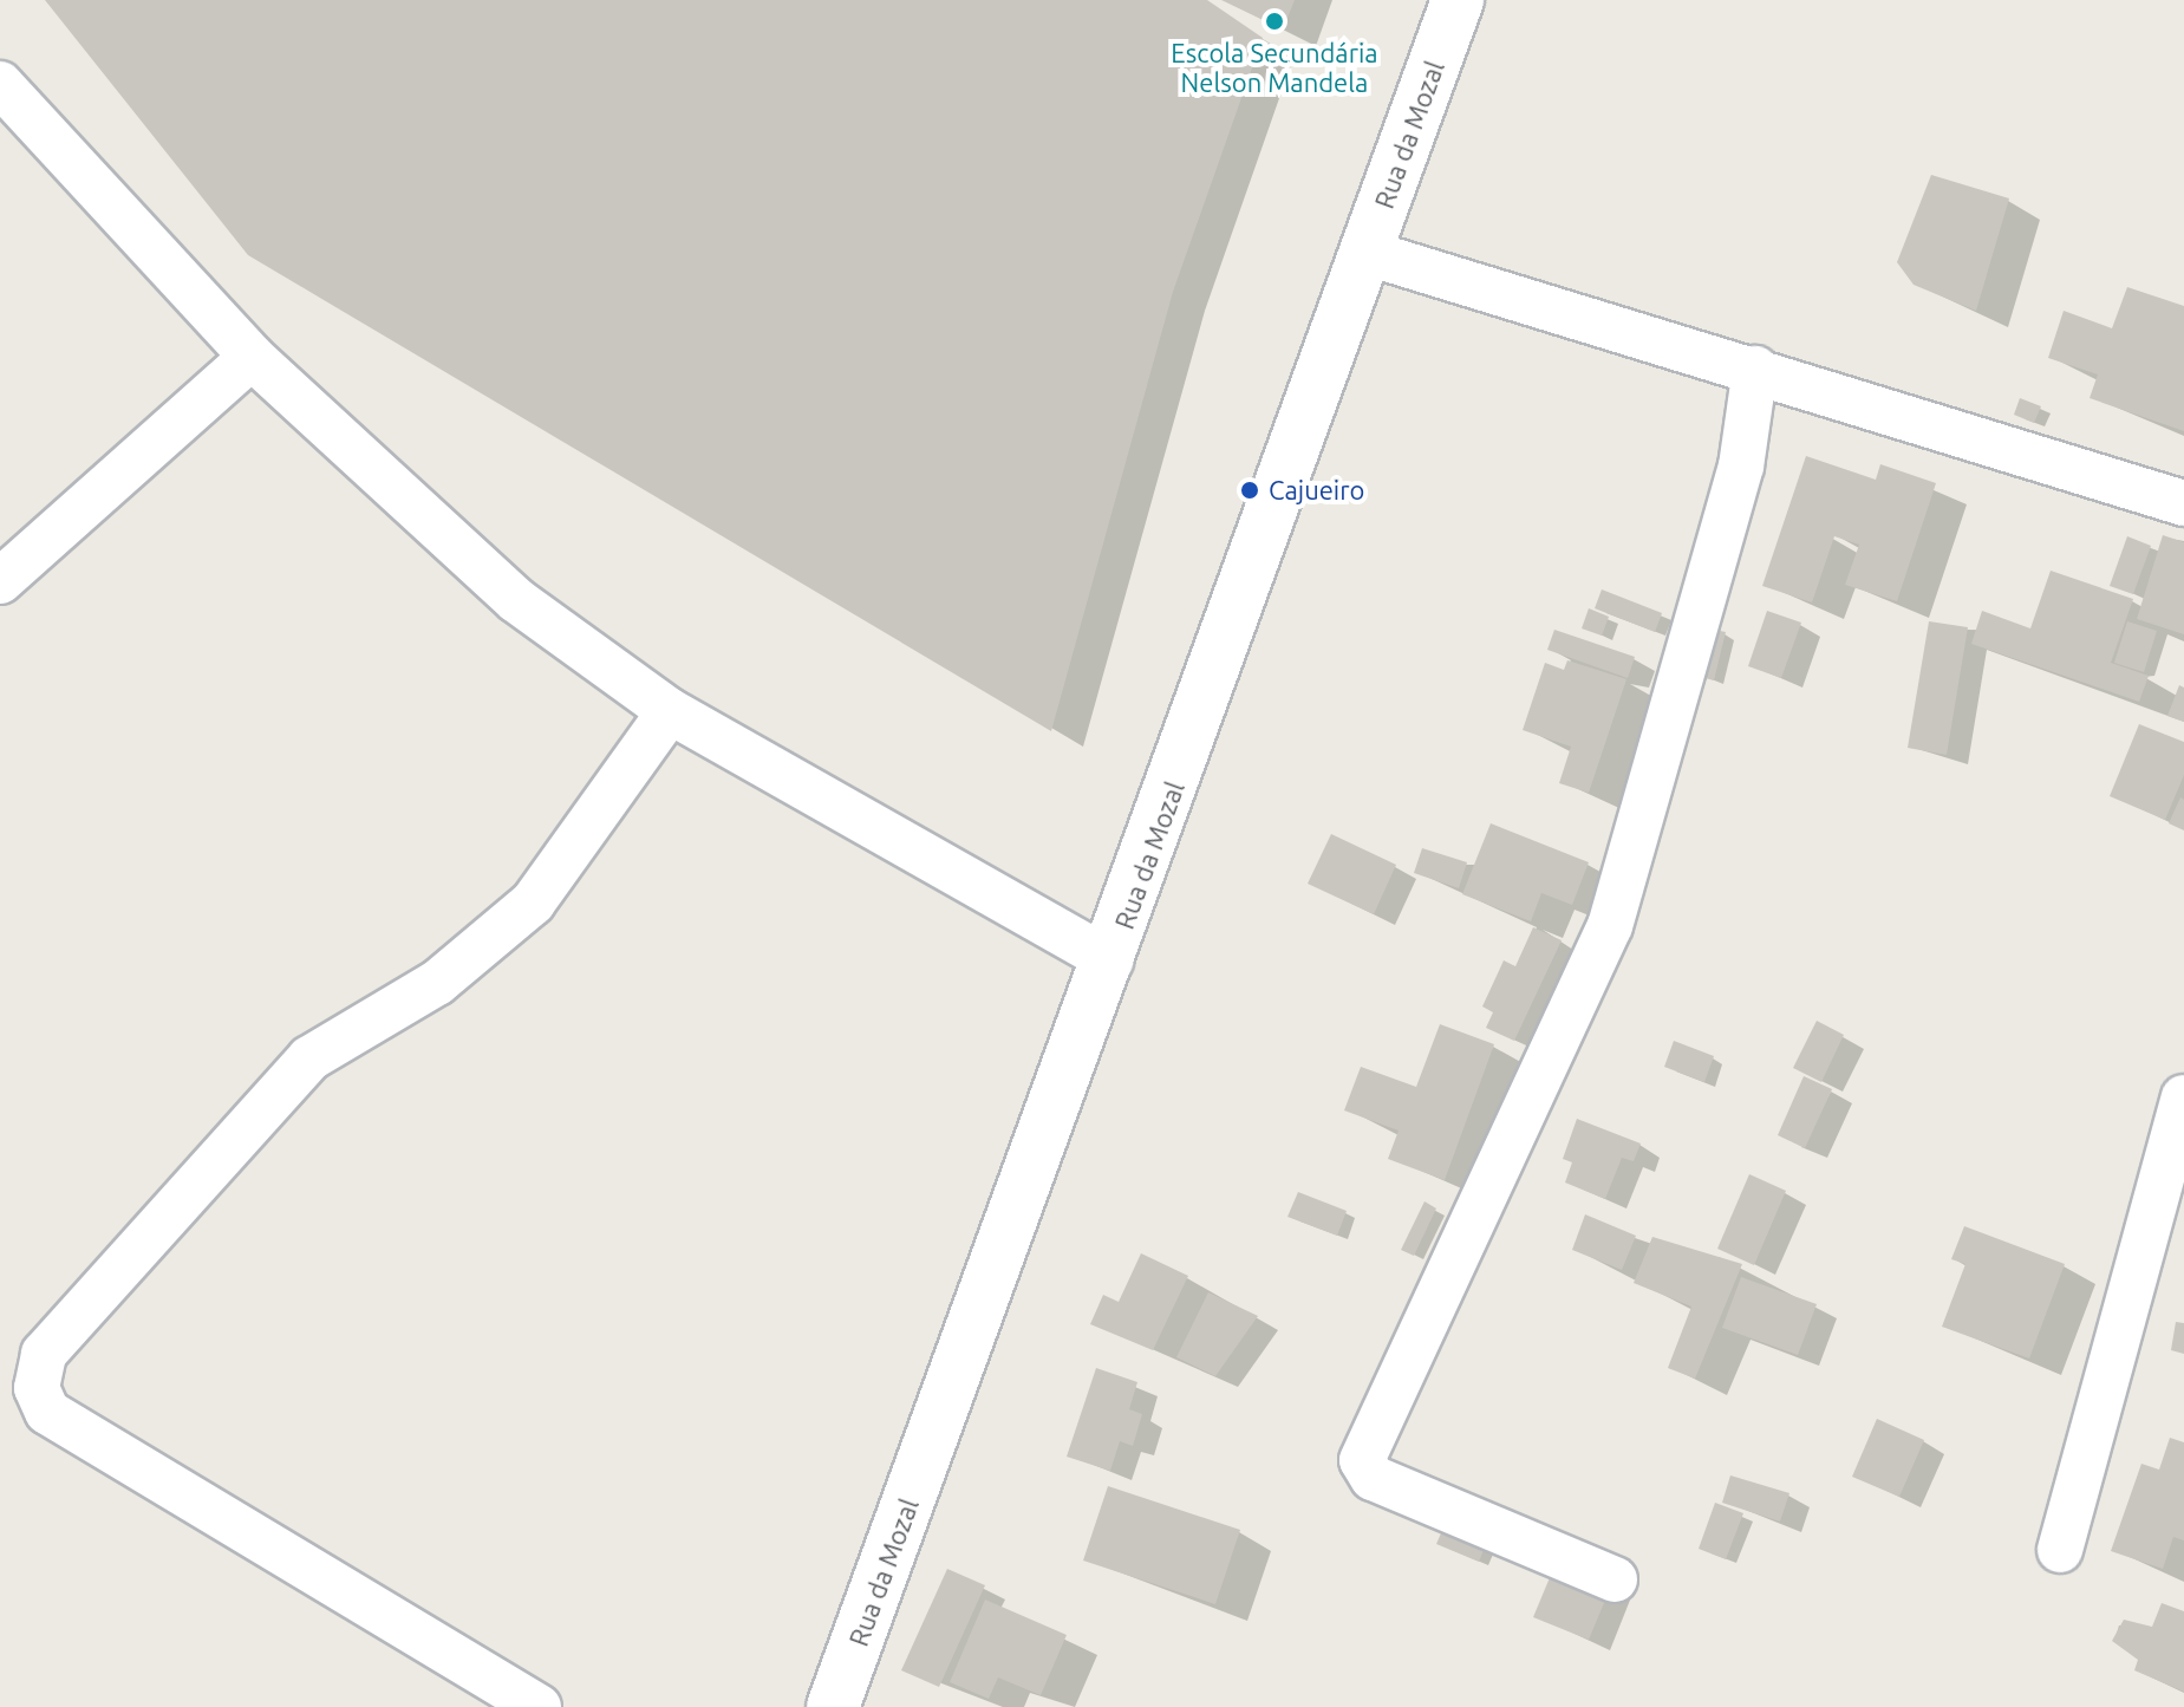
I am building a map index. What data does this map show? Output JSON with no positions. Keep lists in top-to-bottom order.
{
  "streets": {
    "main road": ["Rua da Mozal"]
  },
  "places": ["Escola Secundária Nelson Mandela", "Cajueiro"]
}
